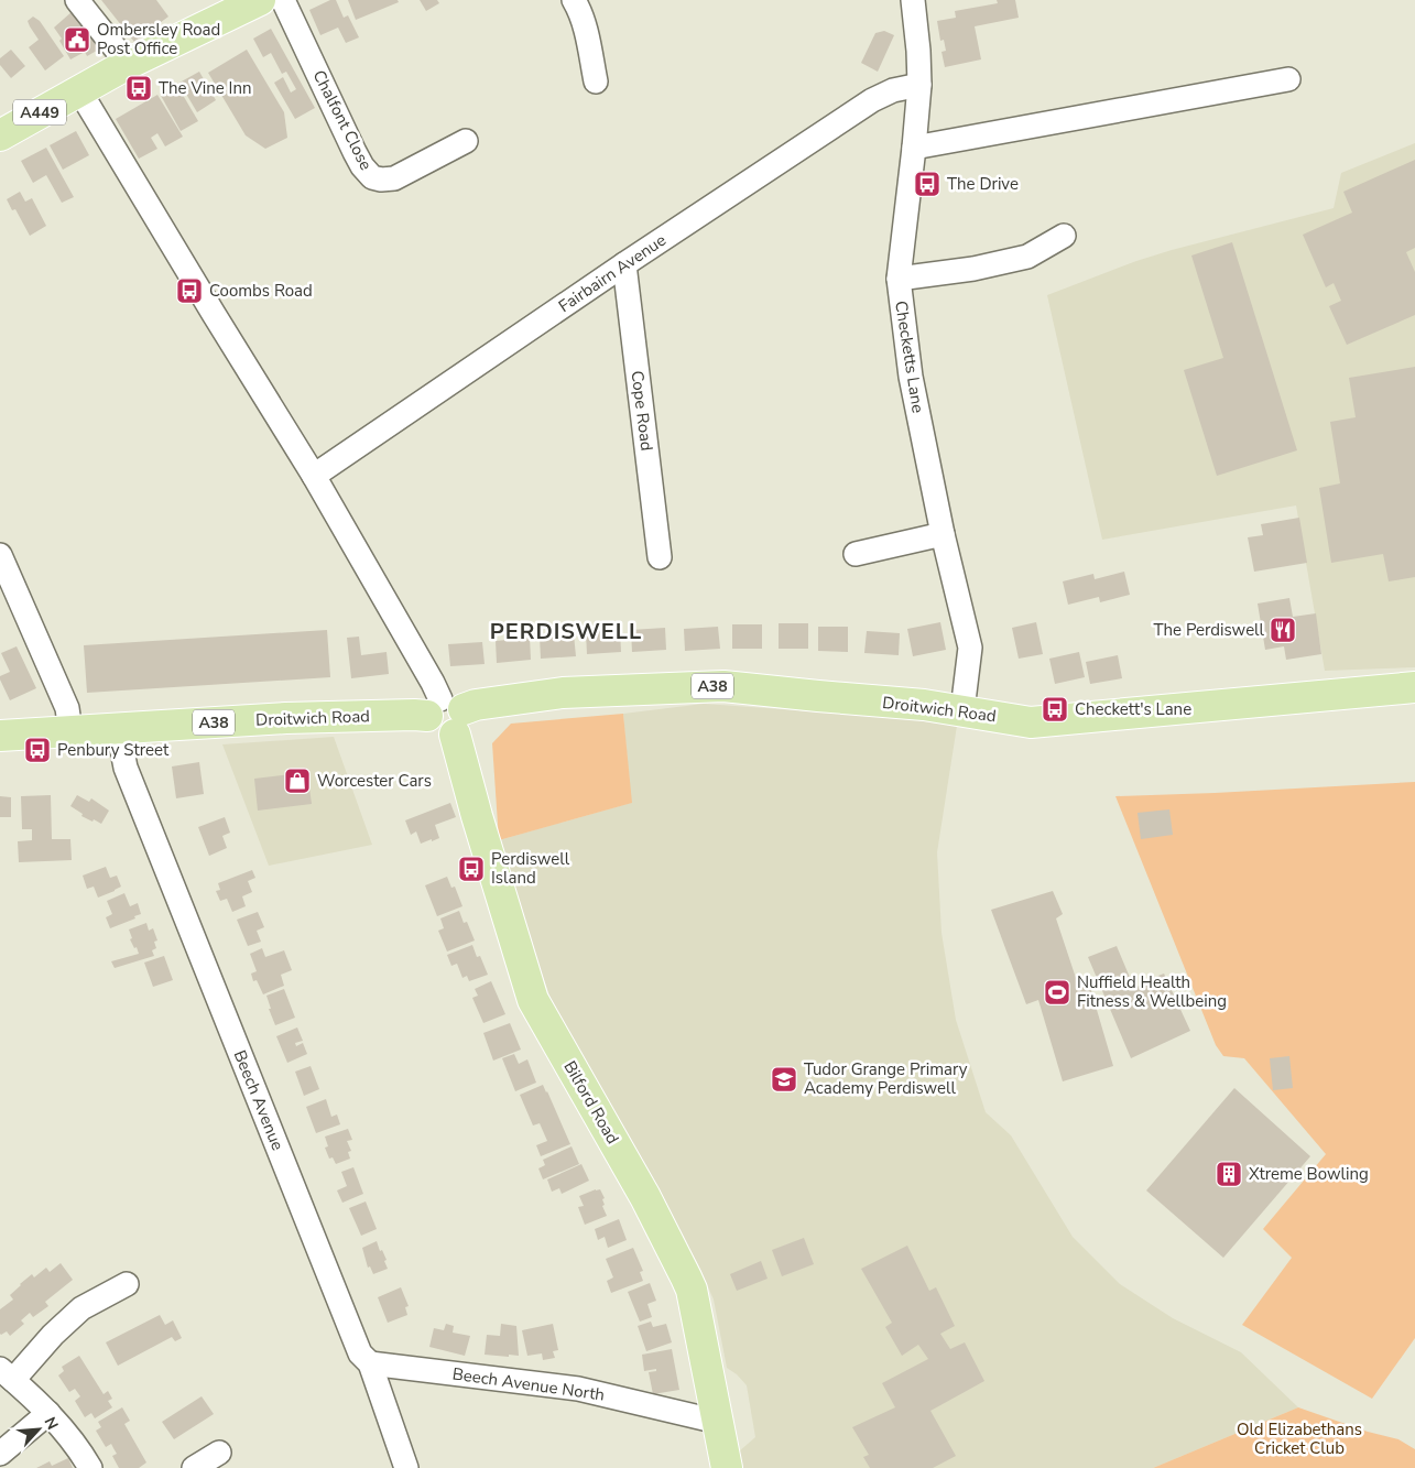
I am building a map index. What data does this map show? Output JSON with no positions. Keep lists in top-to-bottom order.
{
  "streets": {
    "main road": [
      "A449",
      "A38",
      "Droitwich Road",
      "Bilford Road"
    ],
    "street": [
      "Chalfont Close",
      "Fairbairn Avenue",
      "Checketts Lane",
      "Cope Road",
      "Beech Avenue",
      "Beech Avenue North"
    ]
  },
  "crossings": [
    ["Fairbairn Avenue", "Checketts Lane"],
    ["Fairbairn Avenue", "Cope Road"],
    ["Checketts Lane", "Droitwich Road"],
    ["Droitwich Road", "Beech Avenue"],
    ["Droitwich Road", "Bilford Road"],
    ["Beech Avenue", "Beech Avenue North"],
    ["Bilford Road", "Beech Avenue North"]
  ],
  "districts": ["PERDISWELL"],
  "parks": ["Old Elizabethans Cricket Club"],
  "places": {
    "public building": ["Ombersley Road Post Office"],
    "bus stop": [
      "The Vine Inn",
      "The Drive",
      "Coombs Road",
      "Checkett's Lane",
      "Penbury Street",
      "Perdiswell Island"
    ],
    "restaurant": ["The Perdiswell"],
    "shop": ["Worcester Cars"],
    "sports": ["Nuffield Health Fitness & Wellbeing"],
    "school or university": ["Tudor Grange Primary Academy Perdiswell"],
    "building": ["Xtreme Bowling"]
  },
  "north": "top right"
}
